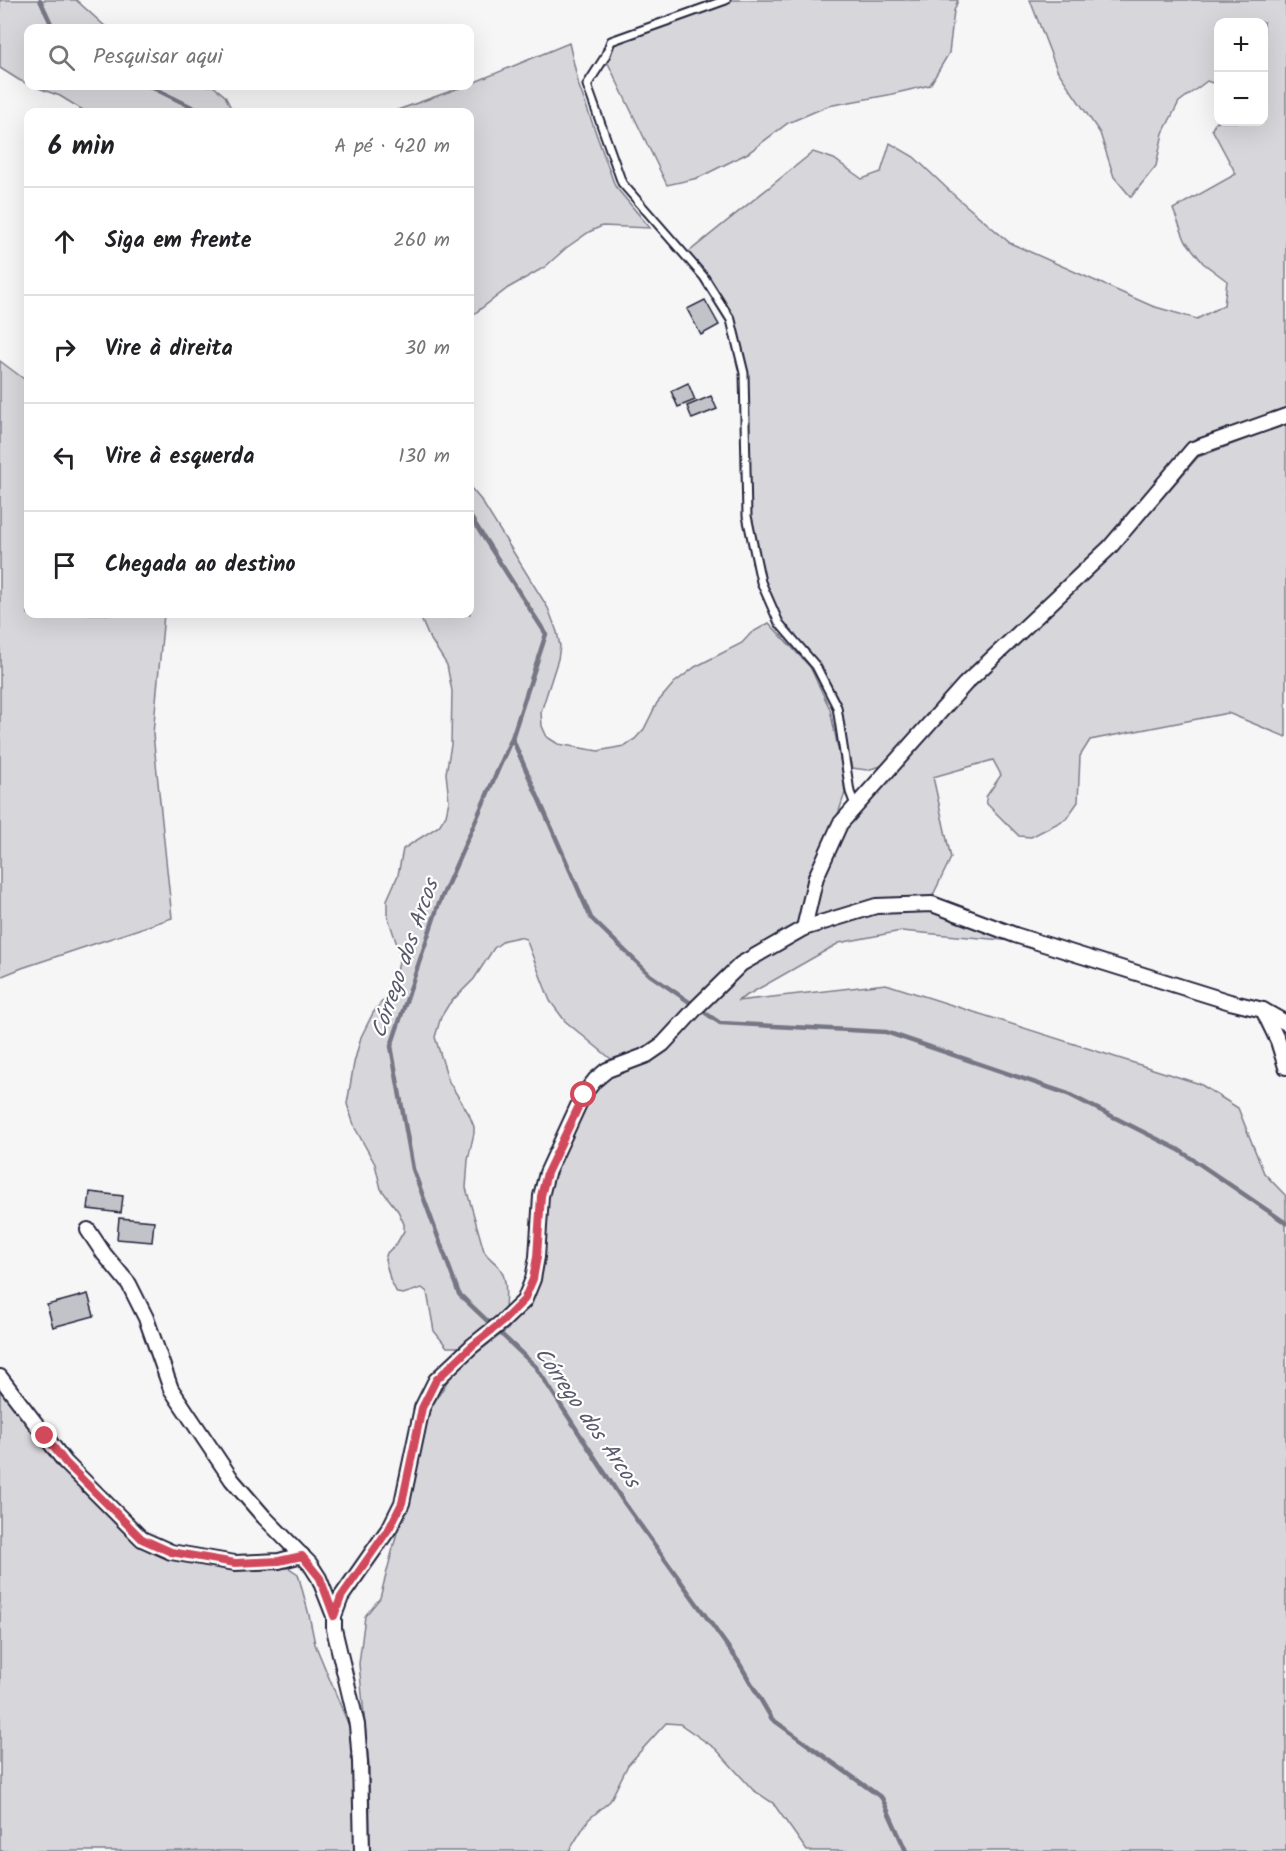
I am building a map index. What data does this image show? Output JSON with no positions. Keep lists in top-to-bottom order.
{
  "water": ["Córrego dos Arcos"],
  "page": {
    "map_buttons": ["+", "−"],
    "search": "Pesquisar aqui",
    "heading": ["6 min", "A pé · 420 m"],
    "list": [
      ["Siga em frente", "260 m"],
      ["Vire à direita", "30 m"],
      ["Vire à esquerda", "130 m"],
      "Chegada ao destino"
    ]
  }
}
